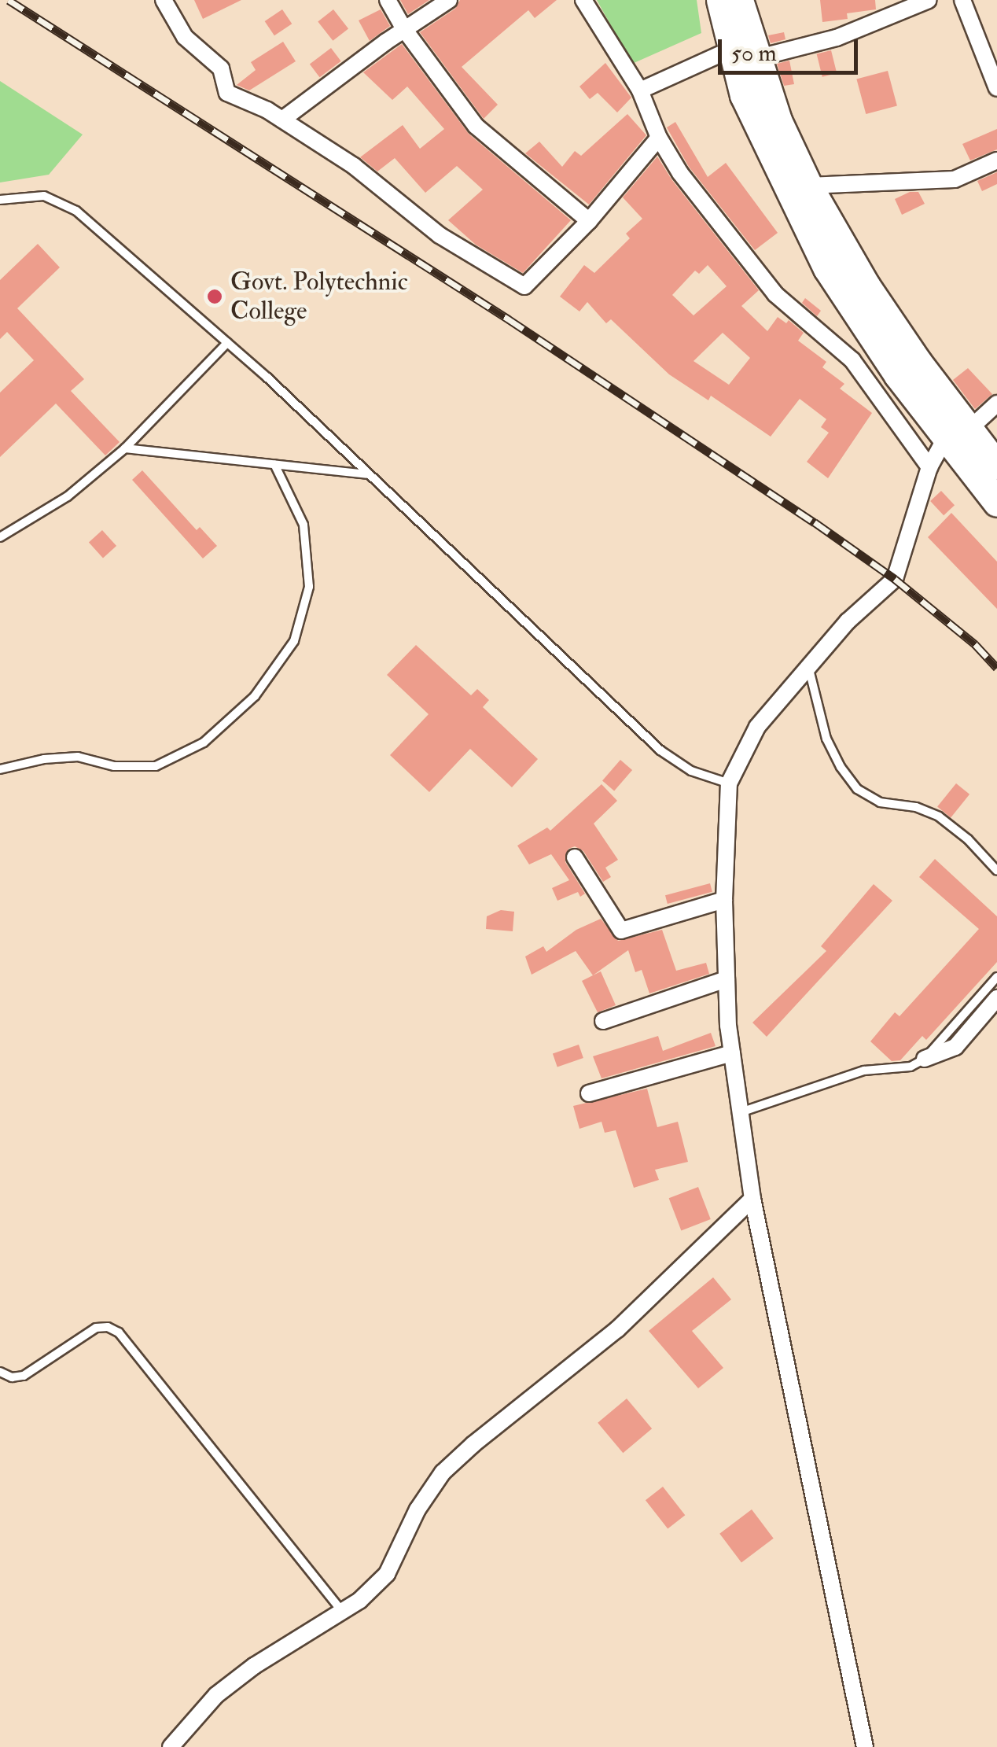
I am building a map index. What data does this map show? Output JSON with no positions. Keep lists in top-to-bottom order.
{
  "places": ["Govt. Polytechnic College"],
  "scale_bar": "50 m"
}
